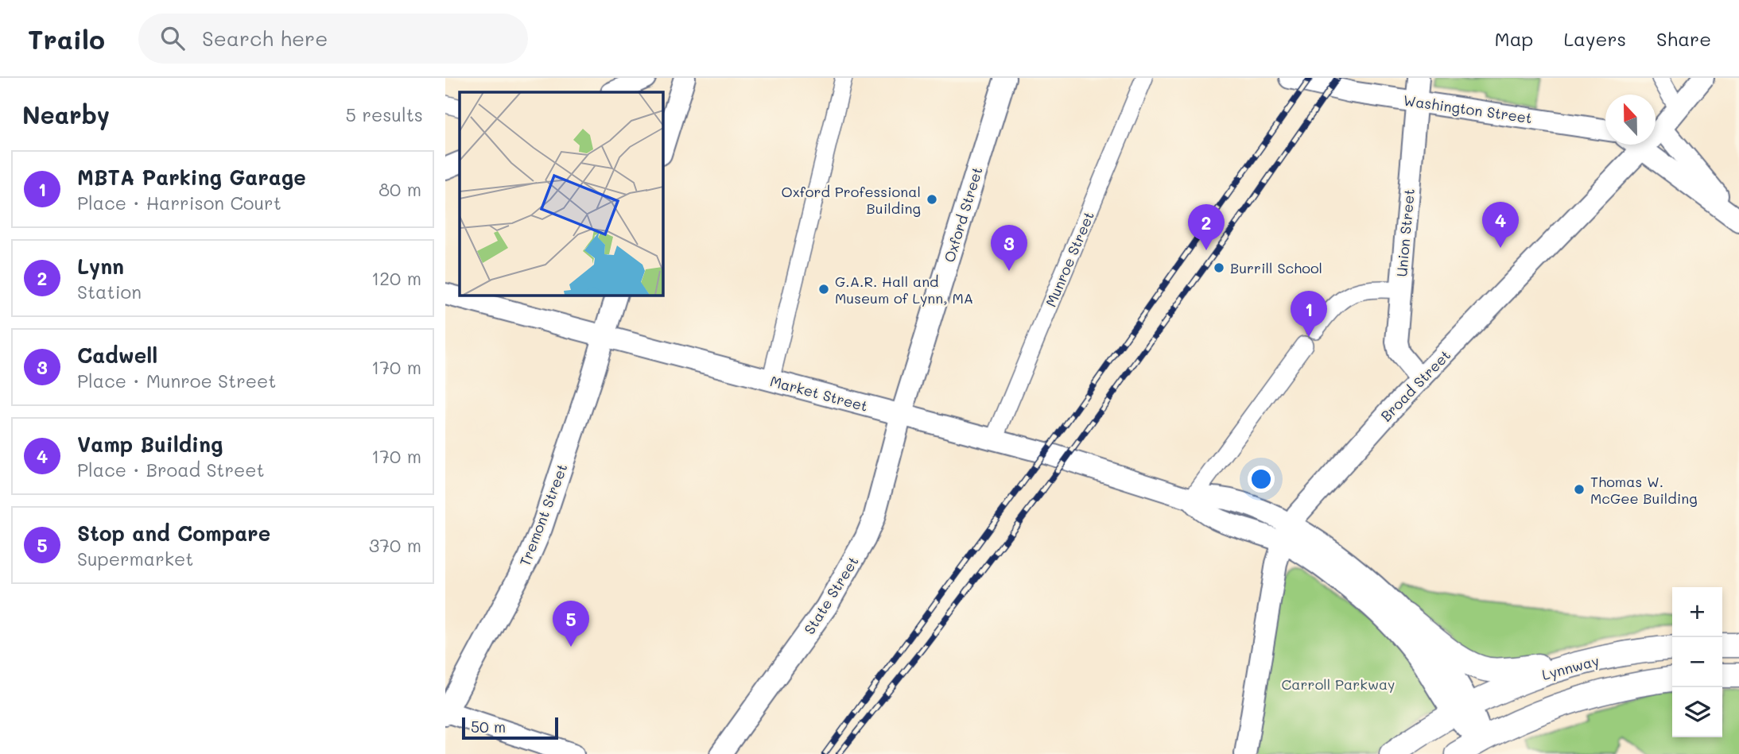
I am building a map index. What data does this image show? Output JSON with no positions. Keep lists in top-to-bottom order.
{
  "streets": {
    "highway": ["Lynnway"],
    "main road": [
      "Washington Street",
      "Oxford Street",
      "Union Street",
      "Broad Street",
      "Market Street",
      "Tremont Street",
      "State Street"
    ],
    "street": ["Munroe Street"]
  },
  "crossings": [
    ["Washington Street", "Union Street"],
    ["Oxford Street", "Market Street"],
    ["Oxford Street", "State Street"],
    ["Union Street", "Broad Street"],
    ["Munroe Street", "Market Street"],
    ["Broad Street", "Market Street"],
    ["Market Street", "Tremont Street"],
    ["Market Street", "State Street"]
  ],
  "parks": ["Carroll Parkway"],
  "places": [
    "Oxford Professional Building",
    "Burrill School",
    "G.A.R. Hall and Museum of Lynn, MA",
    "Thomas W. McGee Building"
  ],
  "scale_bar": "50 m",
  "north": "top",
  "page": {
    "header": "Trailo",
    "search": "Search here",
    "nav": ["Map", "Layers", "Share"],
    "heading": ["Nearby", "5 results"],
    "list": [
      {
        "mark": "1",
        "name": "MBTA Parking Garage",
        "note": "Place · Harrison Court",
        "value": "80 m"
      },
      {
        "mark": "2",
        "name": "Lynn",
        "note": "Station",
        "value": "120 m"
      },
      {
        "mark": "3",
        "name": "Cadwell",
        "note": "Place · Munroe Street",
        "value": "170 m"
      },
      {
        "mark": "4",
        "name": "Vamp Building",
        "note": "Place · Broad Street",
        "value": "170 m"
      },
      {
        "mark": "5",
        "name": "Stop and Compare",
        "note": "Supermarket",
        "value": "370 m"
      }
    ],
    "pins": [
      "4",
      "2",
      "3",
      "1",
      "5"
    ],
    "map_buttons": ["+", "−"],
    "scale": "50 m"
  }
}
